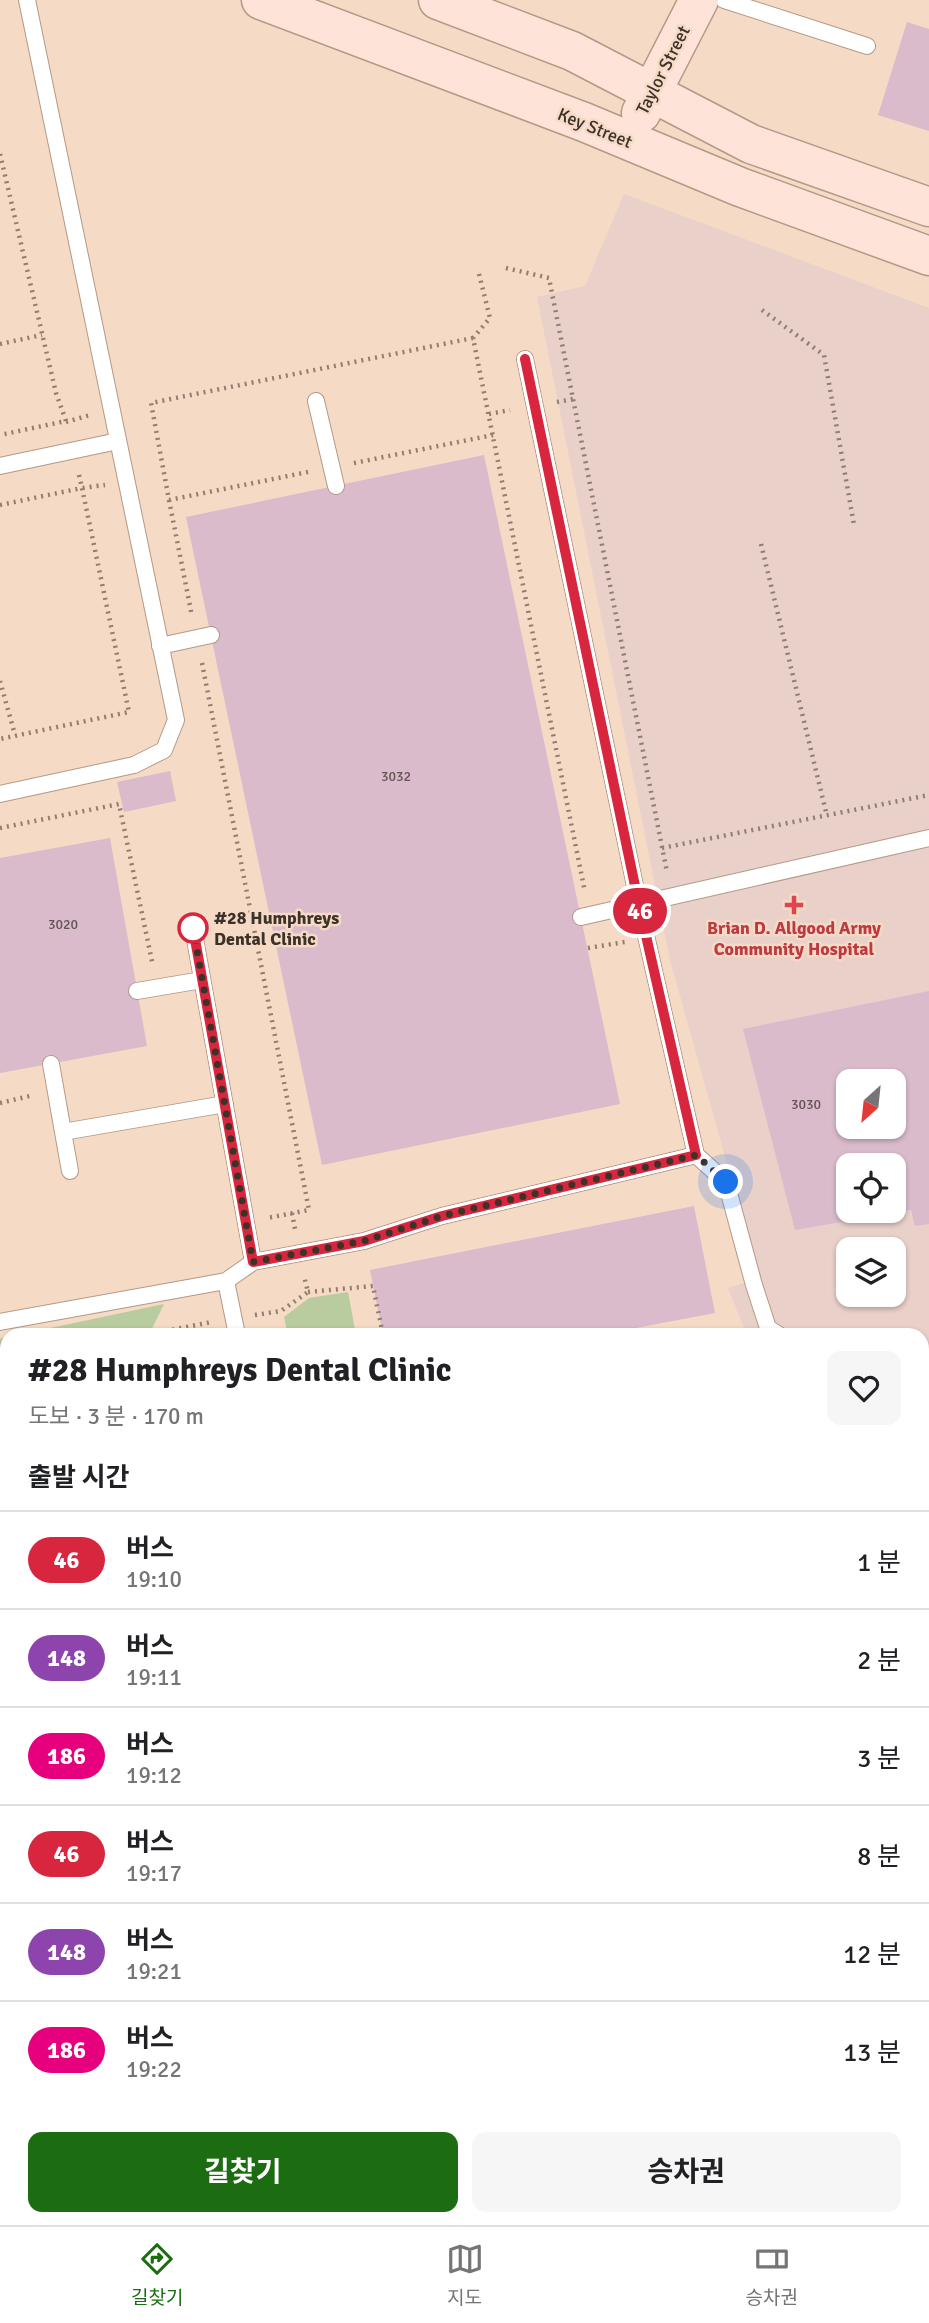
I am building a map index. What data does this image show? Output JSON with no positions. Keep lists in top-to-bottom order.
{
  "streets": {
    "main road": ["Taylor Street", "Key Street"]
  },
  "crossings": [
    ["Taylor Street", "Key Street"]
  ],
  "places": {
    "health": ["Brian D. Allgood Army Community Hospital"],
    "other": ["#28 Humphreys Dental Clinic"]
  },
  "lines": ["bus line 46"],
  "house_numbers": ["3032", "3020", "3030"],
  "north": "bottom left",
  "page": {
    "on_map": "46",
    "heading": [
      ["#28 Humphreys Dental Clinic", "도보 · 3 분 · 170 m"],
      "출발 시간"
    ],
    "list": [
      {
        "mark": "46",
        "name": "버스",
        "note": "19:10",
        "value": "1 분"
      },
      {
        "mark": "148",
        "name": "버스",
        "note": "19:11",
        "value": "2 분"
      },
      {
        "mark": "186",
        "name": "버스",
        "note": "19:12",
        "value": "3 분"
      },
      {
        "mark": "46",
        "name": "버스",
        "note": "19:17",
        "value": "8 분"
      },
      {
        "mark": "148",
        "name": "버스",
        "note": "19:21",
        "value": "12 분"
      },
      {
        "mark": "186",
        "name": "버스",
        "note": "19:22",
        "value": "13 분"
      }
    ],
    "buttons": ["길찾기", "승차권"],
    "tabs": ["길찾기", "지도", "승차권"]
  }
}
